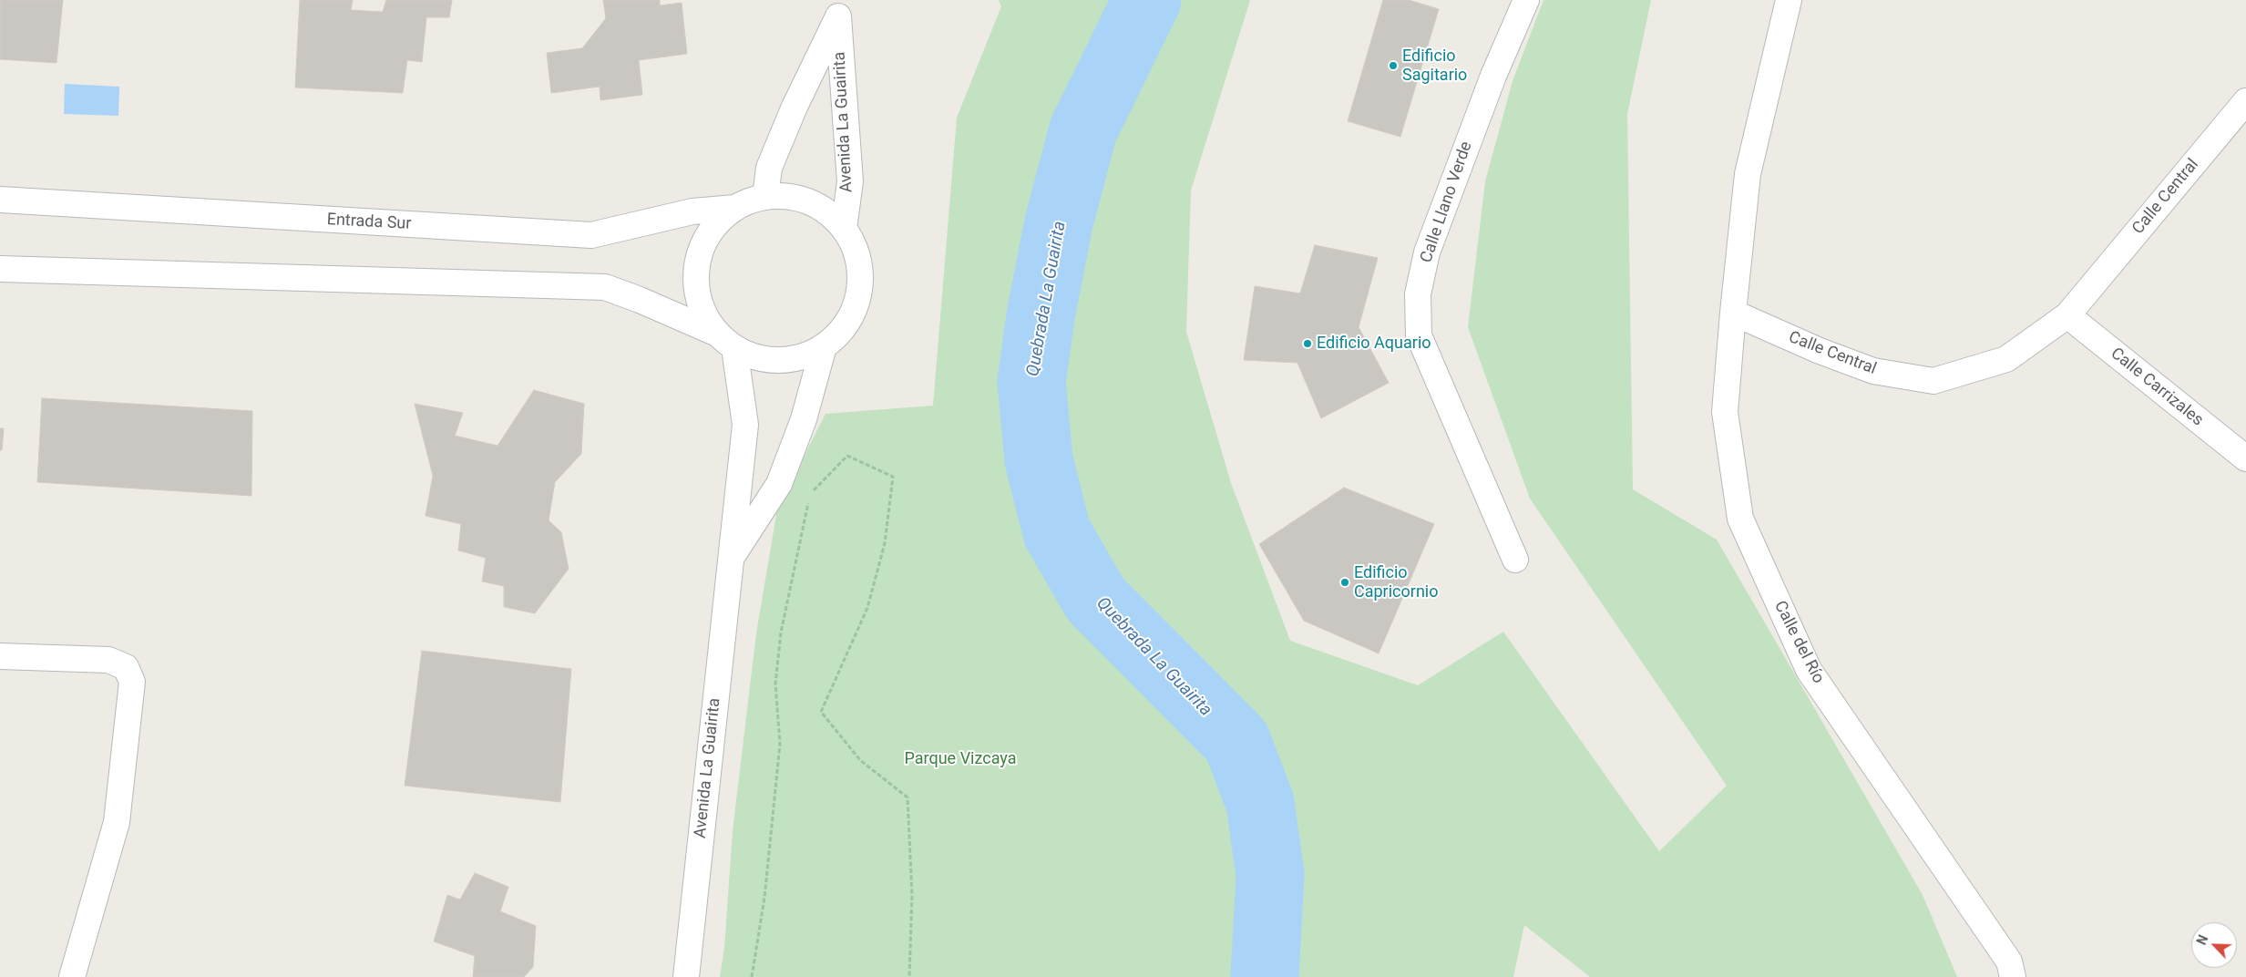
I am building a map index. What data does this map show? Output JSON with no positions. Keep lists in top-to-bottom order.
{
  "streets": {
    "street": [
      "Avenida La Guairita",
      "Calle Central",
      "Calle Llano Verde",
      "Entrada Sur",
      "Calle Carrizales",
      "Calle del Río"
    ]
  },
  "crossings": [
    ["Avenida La Guairita", "Entrada Sur"],
    ["Calle Central", "Calle Carrizales"],
    ["Calle Central", "Calle del Río"]
  ],
  "water": ["Quebrada La Guairita"],
  "parks": ["Parque Vizcaya"],
  "places": ["Edificio Sagitario", "Edificio Aquario", "Edificio Capricornio"],
  "north": "top left"
}
